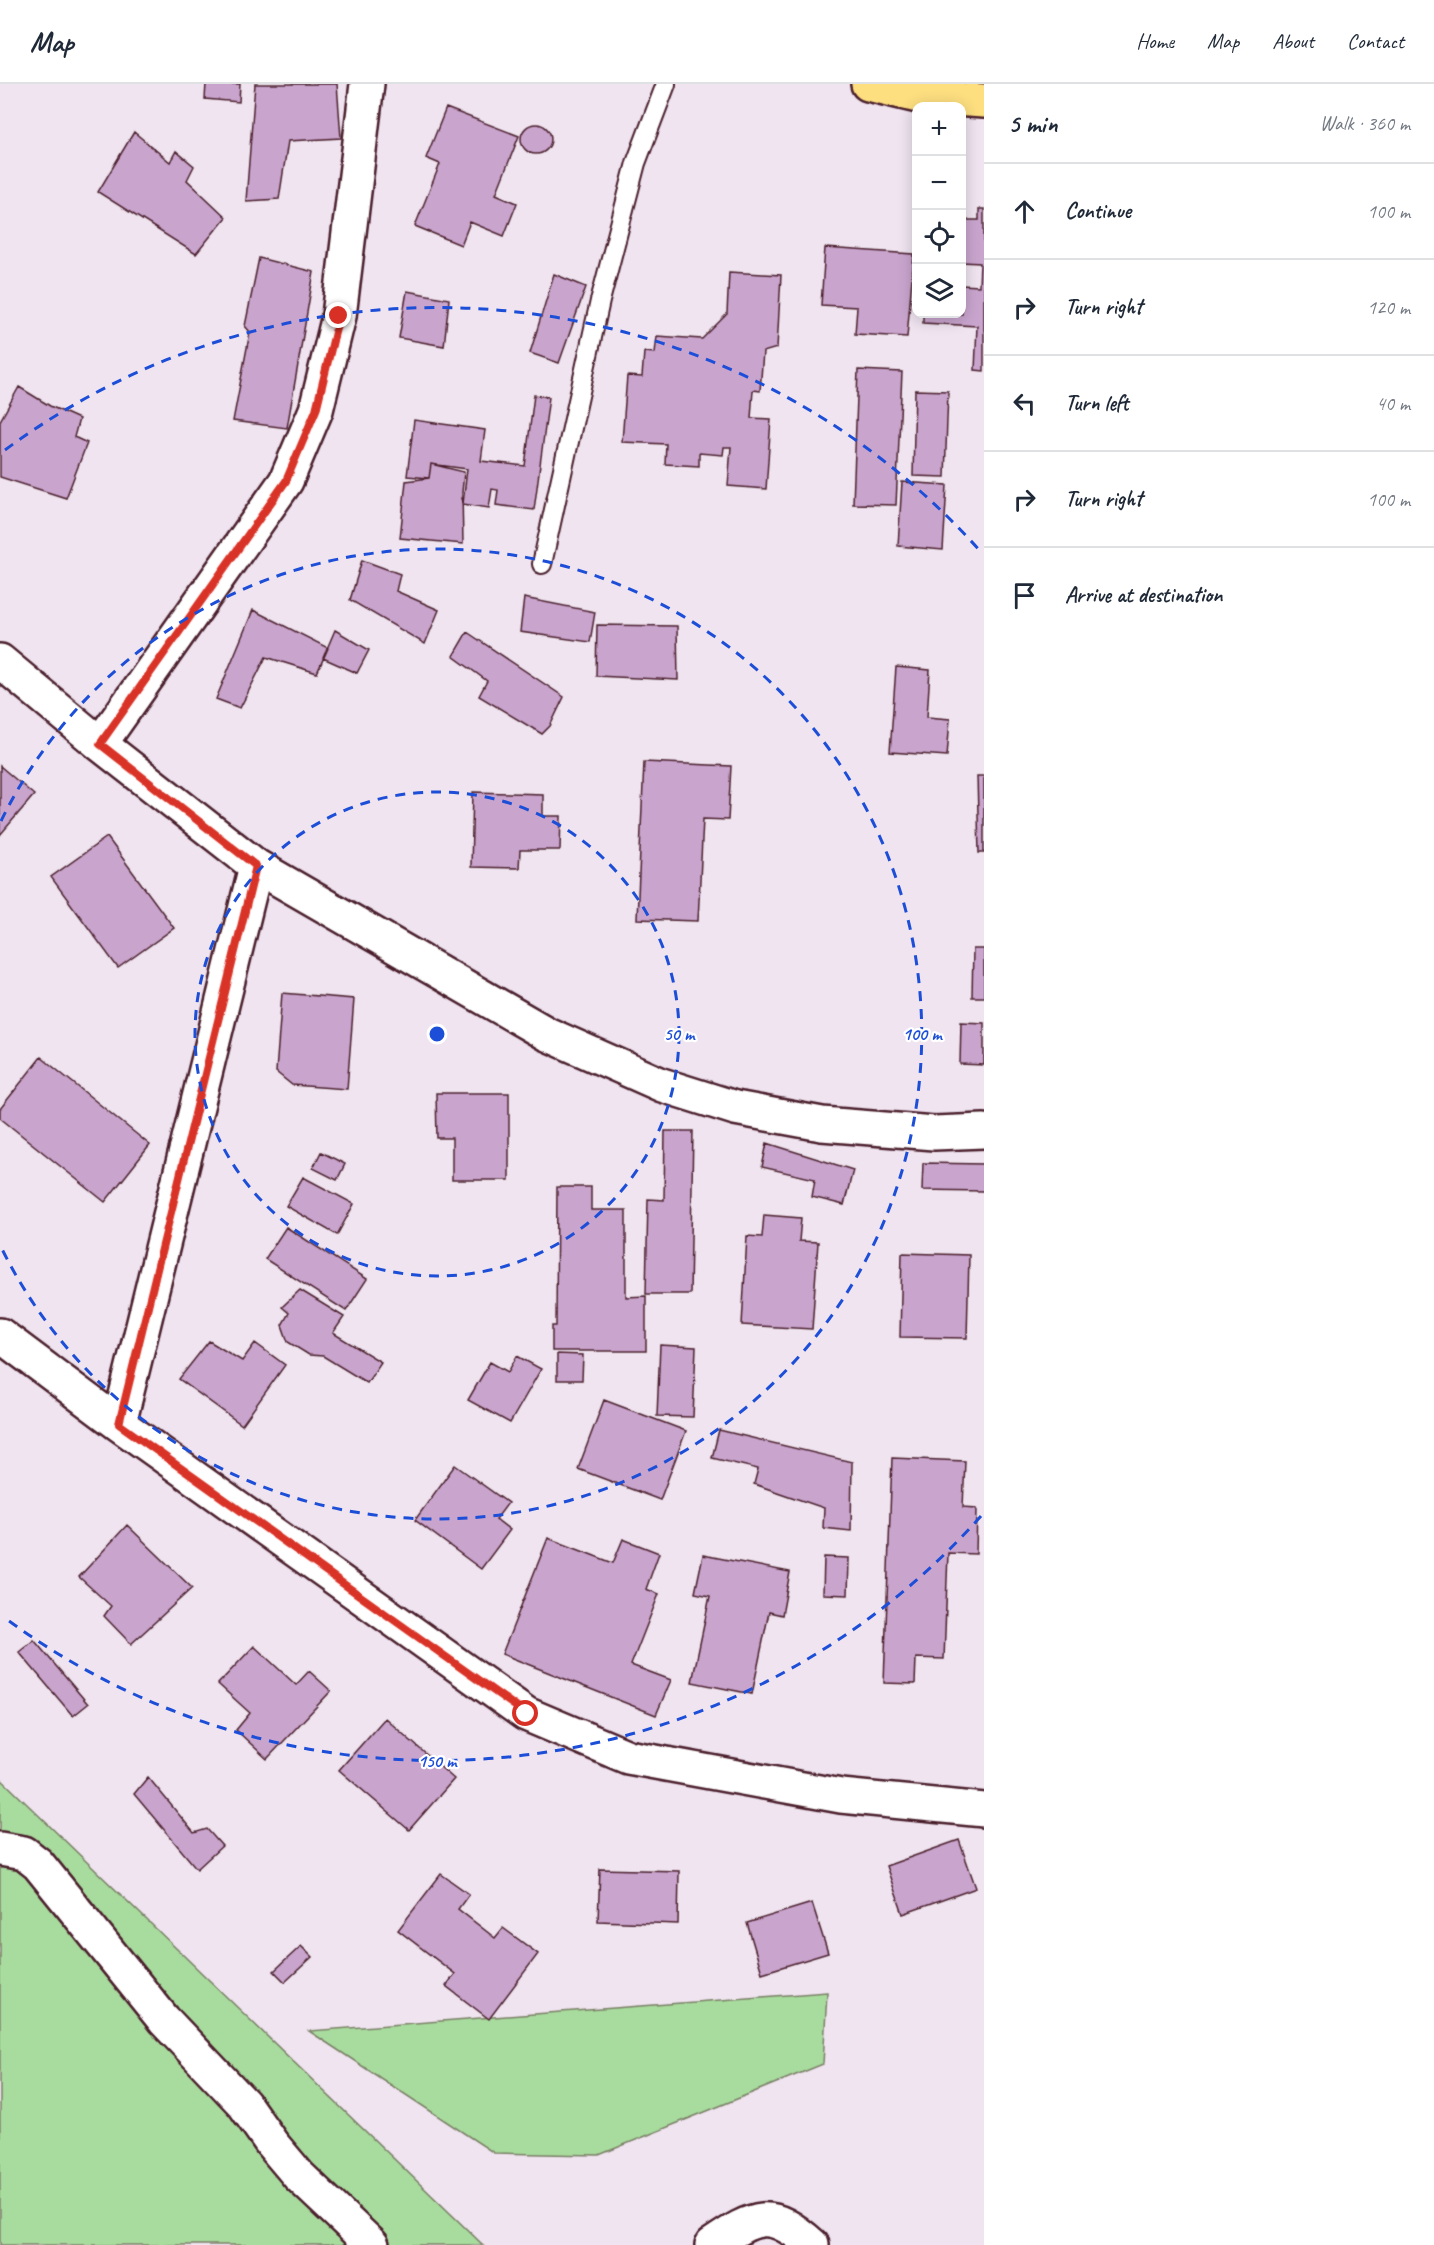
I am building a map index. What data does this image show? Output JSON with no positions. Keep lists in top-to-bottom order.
{
  "page": {
    "header": "Map",
    "nav": [
      "Home",
      "Map",
      "About",
      "Contact"
    ],
    "heading": ["5 min", "Walk · 360 m"],
    "map_buttons": ["+", "−"],
    "list": [
      ["Continue", "100 m"],
      ["Turn right", "120 m"],
      ["Turn left", "40 m"],
      ["Turn right", "100 m"],
      "Arrive at destination"
    ]
  },
  "rings": ["50 m", "100 m", "150 m"]
}
